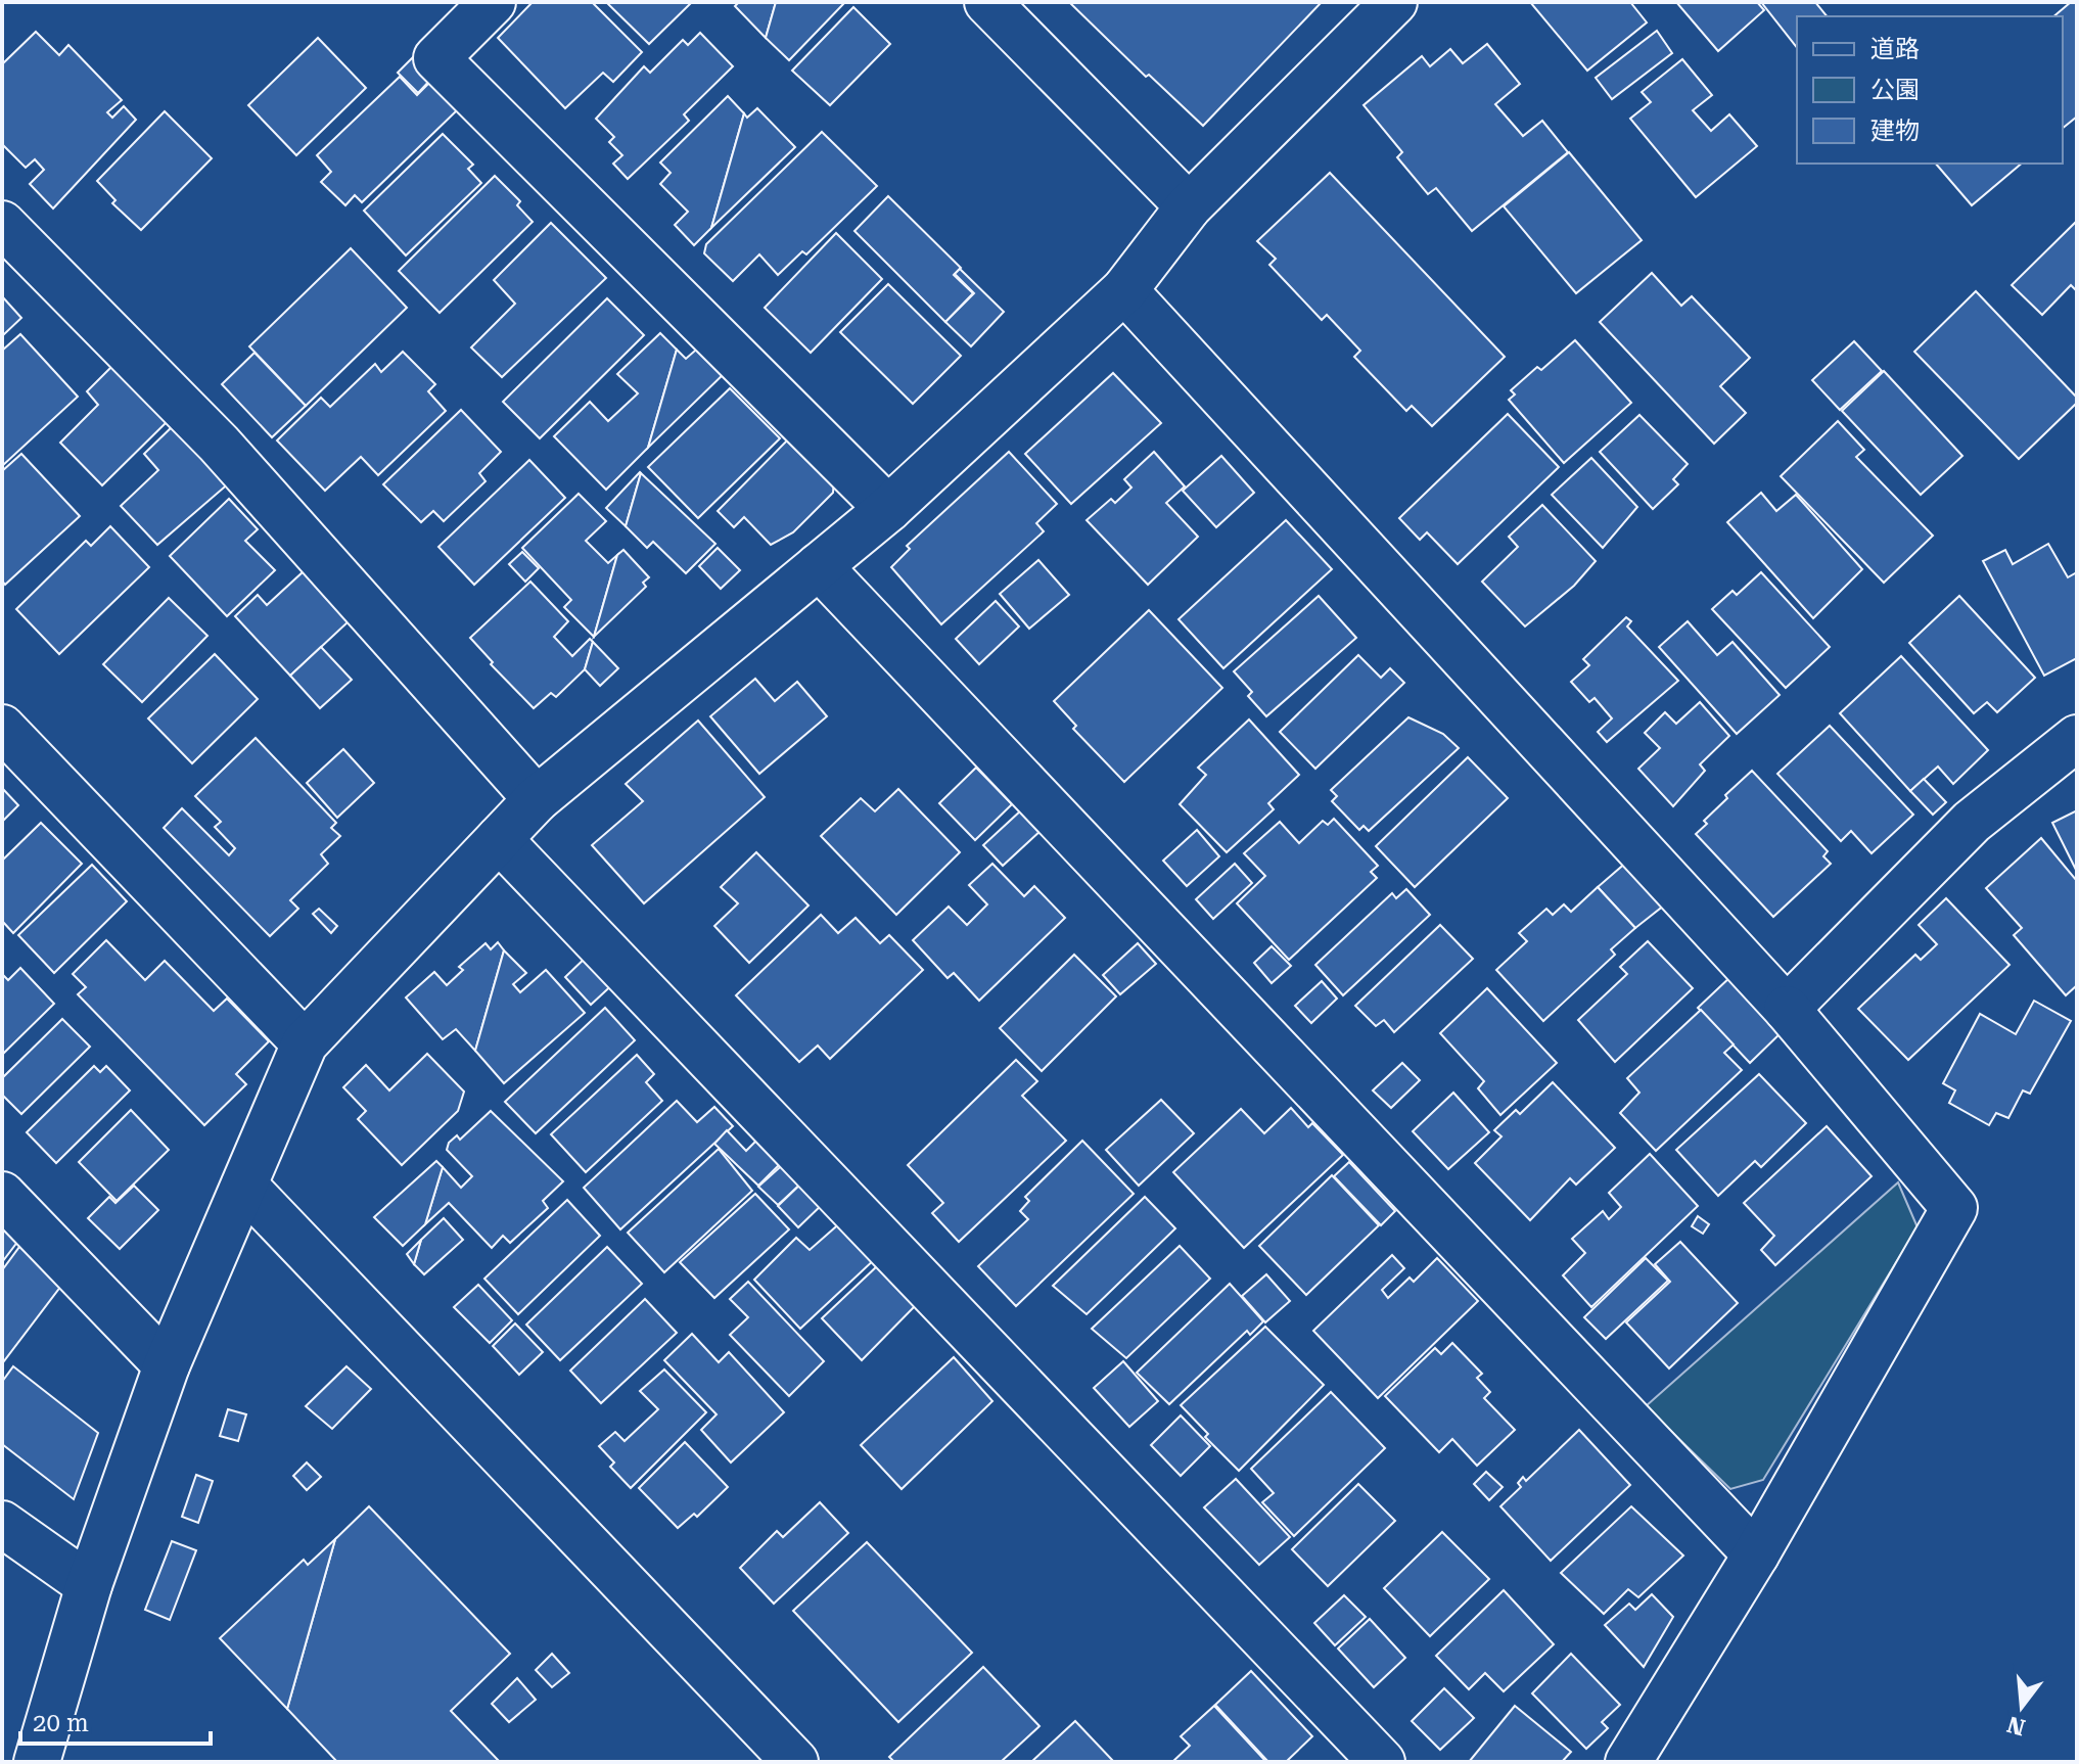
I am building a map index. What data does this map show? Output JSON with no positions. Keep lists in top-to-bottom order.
{
  "legend": ["道路", "公園", "建物"],
  "scale_bar": "20 m",
  "north": "bottom"
}
